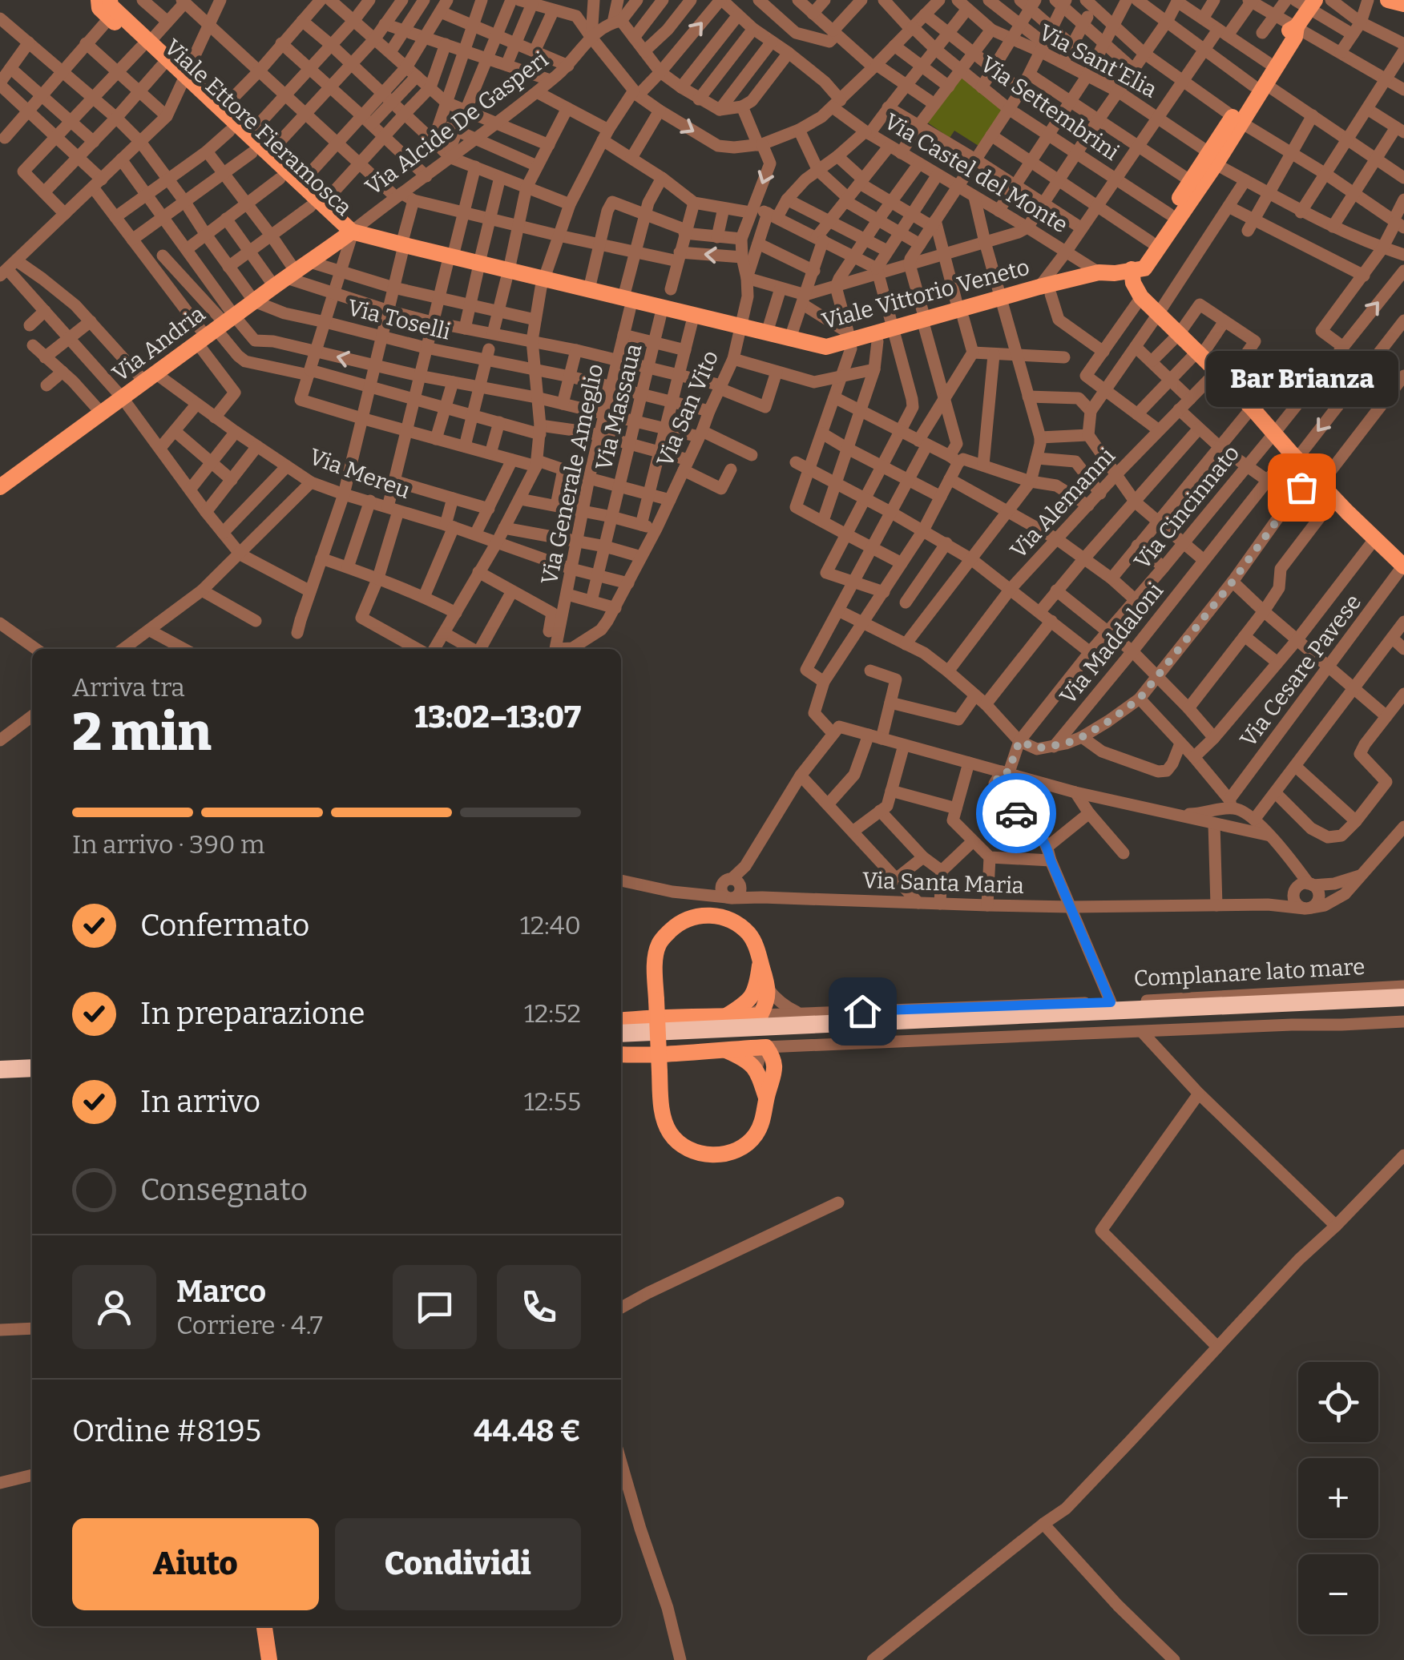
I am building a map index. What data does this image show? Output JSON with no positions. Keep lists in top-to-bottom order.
{
  "streets": {
    "main road": [
      "Viale Ettore Fieramosca",
      "Via Castel del Monte",
      "Viale Vittorio Veneto",
      "Via Andria",
      "Complanare lato mare"
    ],
    "street": [
      "Via Sant'Elia",
      "Via Settembrini",
      "Via Alcide De Gasperi",
      "Via Toselli",
      "Via Massaua",
      "Via San Vito",
      "Via Mereu",
      "Via Generale Ameglio",
      "Via Alemanni",
      "Via Cincinnato",
      "Via Maddaloni",
      "Via Cesare Pavese",
      "Via Santa Maria"
    ]
  },
  "crossings": [
    ["Via Sant'Elia", "Viale Vittorio Veneto"],
    ["Via Settembrini", "Viale Vittorio Veneto"],
    ["Via Alcide De Gasperi", "Viale Ettore Fieramosca"],
    ["Via Alcide De Gasperi", "Via Andria"],
    ["Viale Ettore Fieramosca", "Viale Vittorio Veneto"],
    ["Viale Ettore Fieramosca", "Via Andria"],
    ["Via Castel del Monte", "Viale Vittorio Veneto"],
    ["Via Castel del Monte", "Via Alemanni"],
    ["Via Castel del Monte", "Via Cincinnato"],
    ["Via Castel del Monte", "Via Maddaloni"],
    ["Via Castel del Monte", "Via Cesare Pavese"],
    ["Viale Vittorio Veneto", "Via Massaua"],
    ["Viale Vittorio Veneto", "Via San Vito"],
    ["Viale Vittorio Veneto", "Via Generale Ameglio"],
    ["Via Toselli", "Via Andria"],
    ["Via Toselli", "Via Massaua"],
    ["Via Toselli", "Via San Vito"],
    ["Via Toselli", "Via Generale Ameglio"],
    ["Via Andria", "Via Mereu"],
    ["Via Massaua", "Via Mereu"],
    ["Via San Vito", "Via Mereu"],
    ["Via Mereu", "Via Generale Ameglio"]
  ],
  "places": ["Bar Brianza"],
  "page": {
    "bubble": "Bar Brianza",
    "heading": ["2 min", "Arriva tra", "13:02–13:07"],
    "panel": [
      "Marco",
      "Corriere · 4.7",
      "Ordine #8195",
      "44.48 €"
    ],
    "bar": "In arrivo · 390 m",
    "list": [
      ["Confermato", "12:40"],
      ["In preparazione", "12:52"],
      ["In arrivo", "12:55"],
      "Consegnato"
    ],
    "map_buttons": ["+", "−"],
    "buttons": ["Aiuto", "Condividi"]
  }
}
